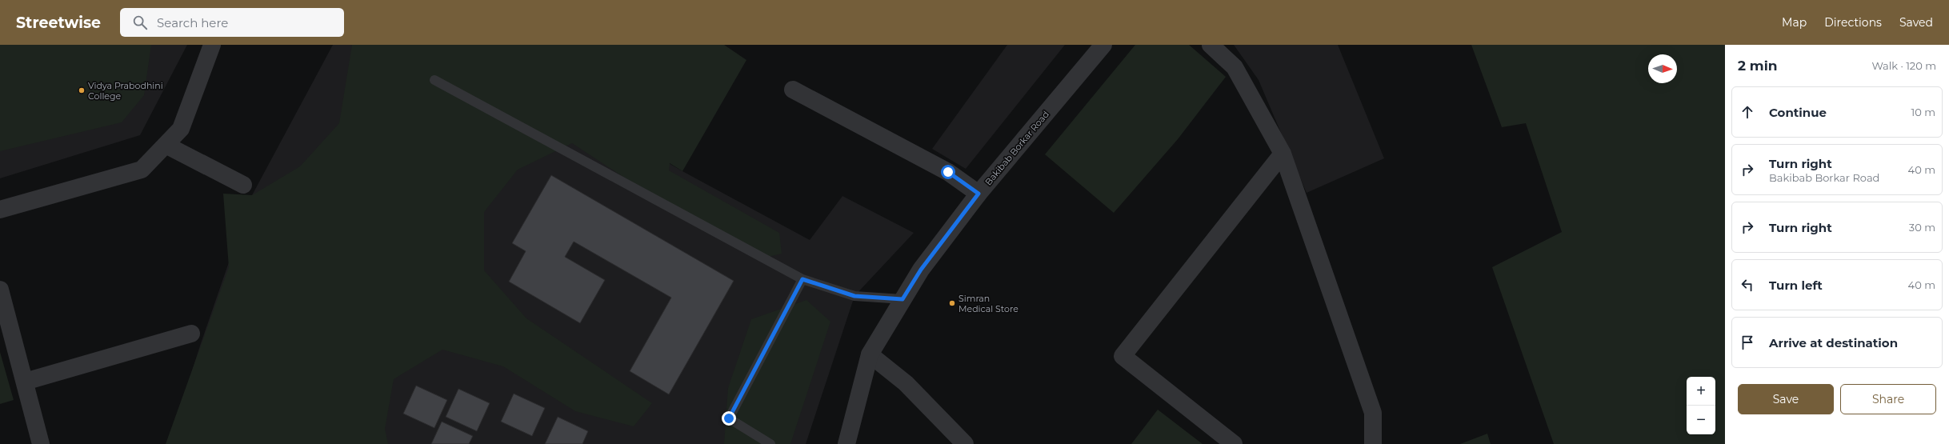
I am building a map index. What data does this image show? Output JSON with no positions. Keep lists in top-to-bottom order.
{
  "streets": {
    "street": ["Bakibab Borkar Road"]
  },
  "places": ["Vidya Prabodhini College", "Simran Medical Store"],
  "north": "right",
  "page": {
    "header": "Streetwise",
    "search": "Search here",
    "nav": ["Map", "Directions", "Saved"],
    "heading": ["2 min", "Walk · 120 m"],
    "list": [
      ["Continue", "10 m"],
      ["Turn right", "Bakibab Borkar Road", "40 m"],
      ["Turn right", "30 m"],
      ["Turn left", "40 m"],
      "Arrive at destination"
    ],
    "buttons": ["Save", "Share"],
    "map_buttons": ["+", "−"]
  }
}
